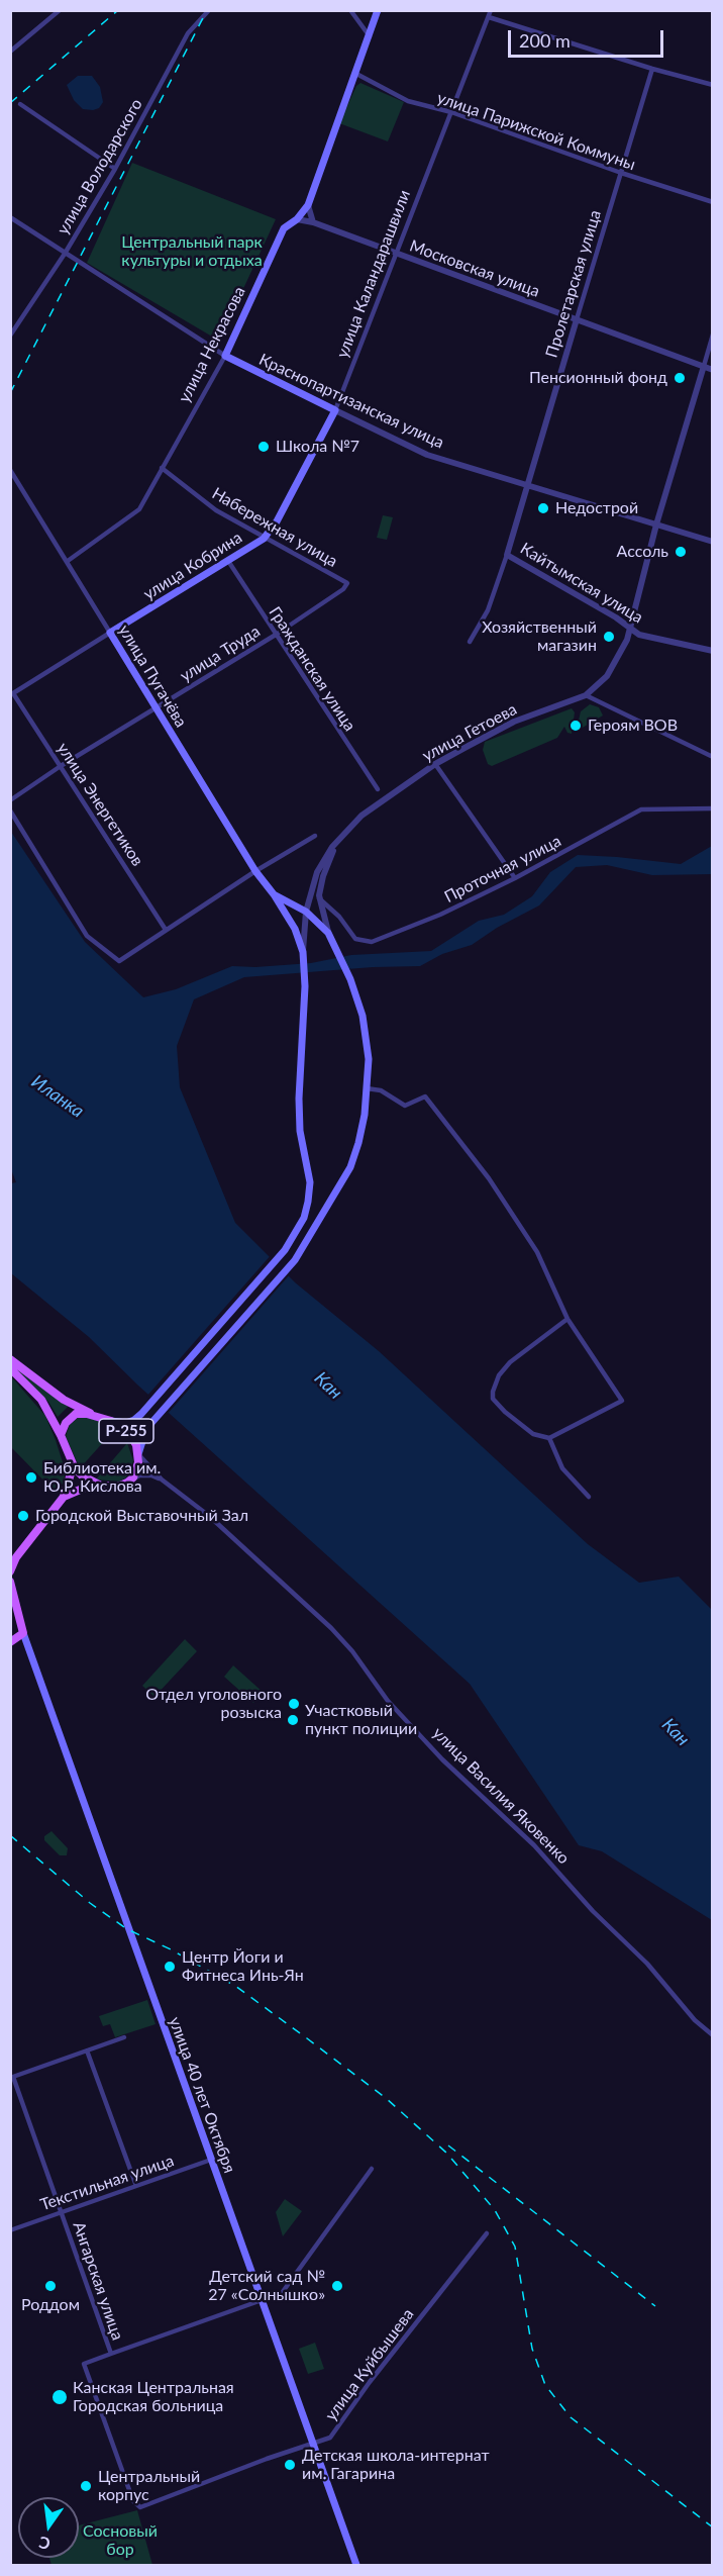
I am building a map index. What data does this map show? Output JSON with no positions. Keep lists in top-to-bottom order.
{
  "streets": {
    "main road": [
      "улица Каландарашвили",
      "улица Некрасова",
      "Краснопартизанская улица",
      "улица Кобрина",
      "улица Пугачёва",
      "Р-255",
      "улица 40 лет Октября"
    ],
    "street": [
      "улица Парижской Коммуны",
      "улица Володарского",
      "Московская улица",
      "Пролетарская улица",
      "Набережная улица",
      "Кайтымская улица",
      "улица Труда",
      "Гражданская улица",
      "улица Гетоева",
      "улица Энергетиков",
      "Проточная улица",
      "улица Василия Яковенко",
      "Текстильная улица",
      "Ангарская улица",
      "улица Куйбышева"
    ]
  },
  "crossings": [
    ["улица Парижской Коммуны", "улица Каландарашвили"],
    ["улица Парижской Коммуны", "Пролетарская улица"],
    ["улица Парижской Коммуны", "улица Некрасова"],
    ["улица Володарского", "Краснопартизанская улица"],
    ["Московская улица", "улица Каландарашвили"],
    ["Московская улица", "Пролетарская улица"],
    ["Московская улица", "улица Некрасова"],
    ["Московская улица", "улица Гетоева"],
    ["улица Каландарашвили", "Краснопартизанская улица"],
    ["улица Каландарашвили", "Набережная улица"],
    ["улица Каландарашвили", "улица Кобрина"],
    ["Пролетарская улица", "Краснопартизанская улица"],
    ["Пролетарская улица", "Кайтымская улица"],
    ["улица Некрасова", "Краснопартизанская улица"],
    ["улица Некрасова", "Набережная улица"],
    ["улица Некрасова", "улица Пугачёва"],
    ["Краснопартизанская улица", "улица Гетоева"],
    ["Набережная улица", "улица Кобрина"],
    ["Набережная улица", "улица Труда"],
    ["улица Кобрина", "Гражданская улица"],
    ["улица Кобрина", "улица Пугачёва"],
    ["улица Кобрина", "улица Энергетиков"],
    ["Кайтымская улица", "улица Гетоева"],
    ["улица Труда", "Гражданская улица"],
    ["улица Труда", "улица Пугачёва"],
    ["улица Труда", "улица Энергетиков"],
    ["улица Пугачёва", "Р-255"],
    ["Р-255", "улица Василия Яковенко"],
    ["улица 40 лет Октября", "Текстильная улица"],
    ["улица 40 лет Октября", "улица Куйбышева"],
    ["Текстильная улица", "Ангарская улица"],
    ["Ангарская улица", "улица Куйбышева"]
  ],
  "water": ["Иланка", "Кан"],
  "parks": ["Центральный парк культуры и отдыха", "Сосновый бор"],
  "places": [
    "Пенсионный фонд",
    "Школа №7",
    "Недострой",
    "Ассоль",
    "Хозяйственный магазин",
    "Героям ВОВ",
    "Библиотека им. Ю.Р. Кислова",
    "Городской Выставочный Зал",
    "Отдел уголовного розыска",
    "Участковый пункт полиции",
    "Центр Йоги и Фитнеса Инь-Ян",
    "Роддом",
    "Детский сад № 27 «Солнышко»",
    "Канская Центральная Городская больница",
    "Детская школа-интернат им. Гагарина",
    "Центральный корпус"
  ],
  "scale_bar": "200 m",
  "north": "bottom"
}
